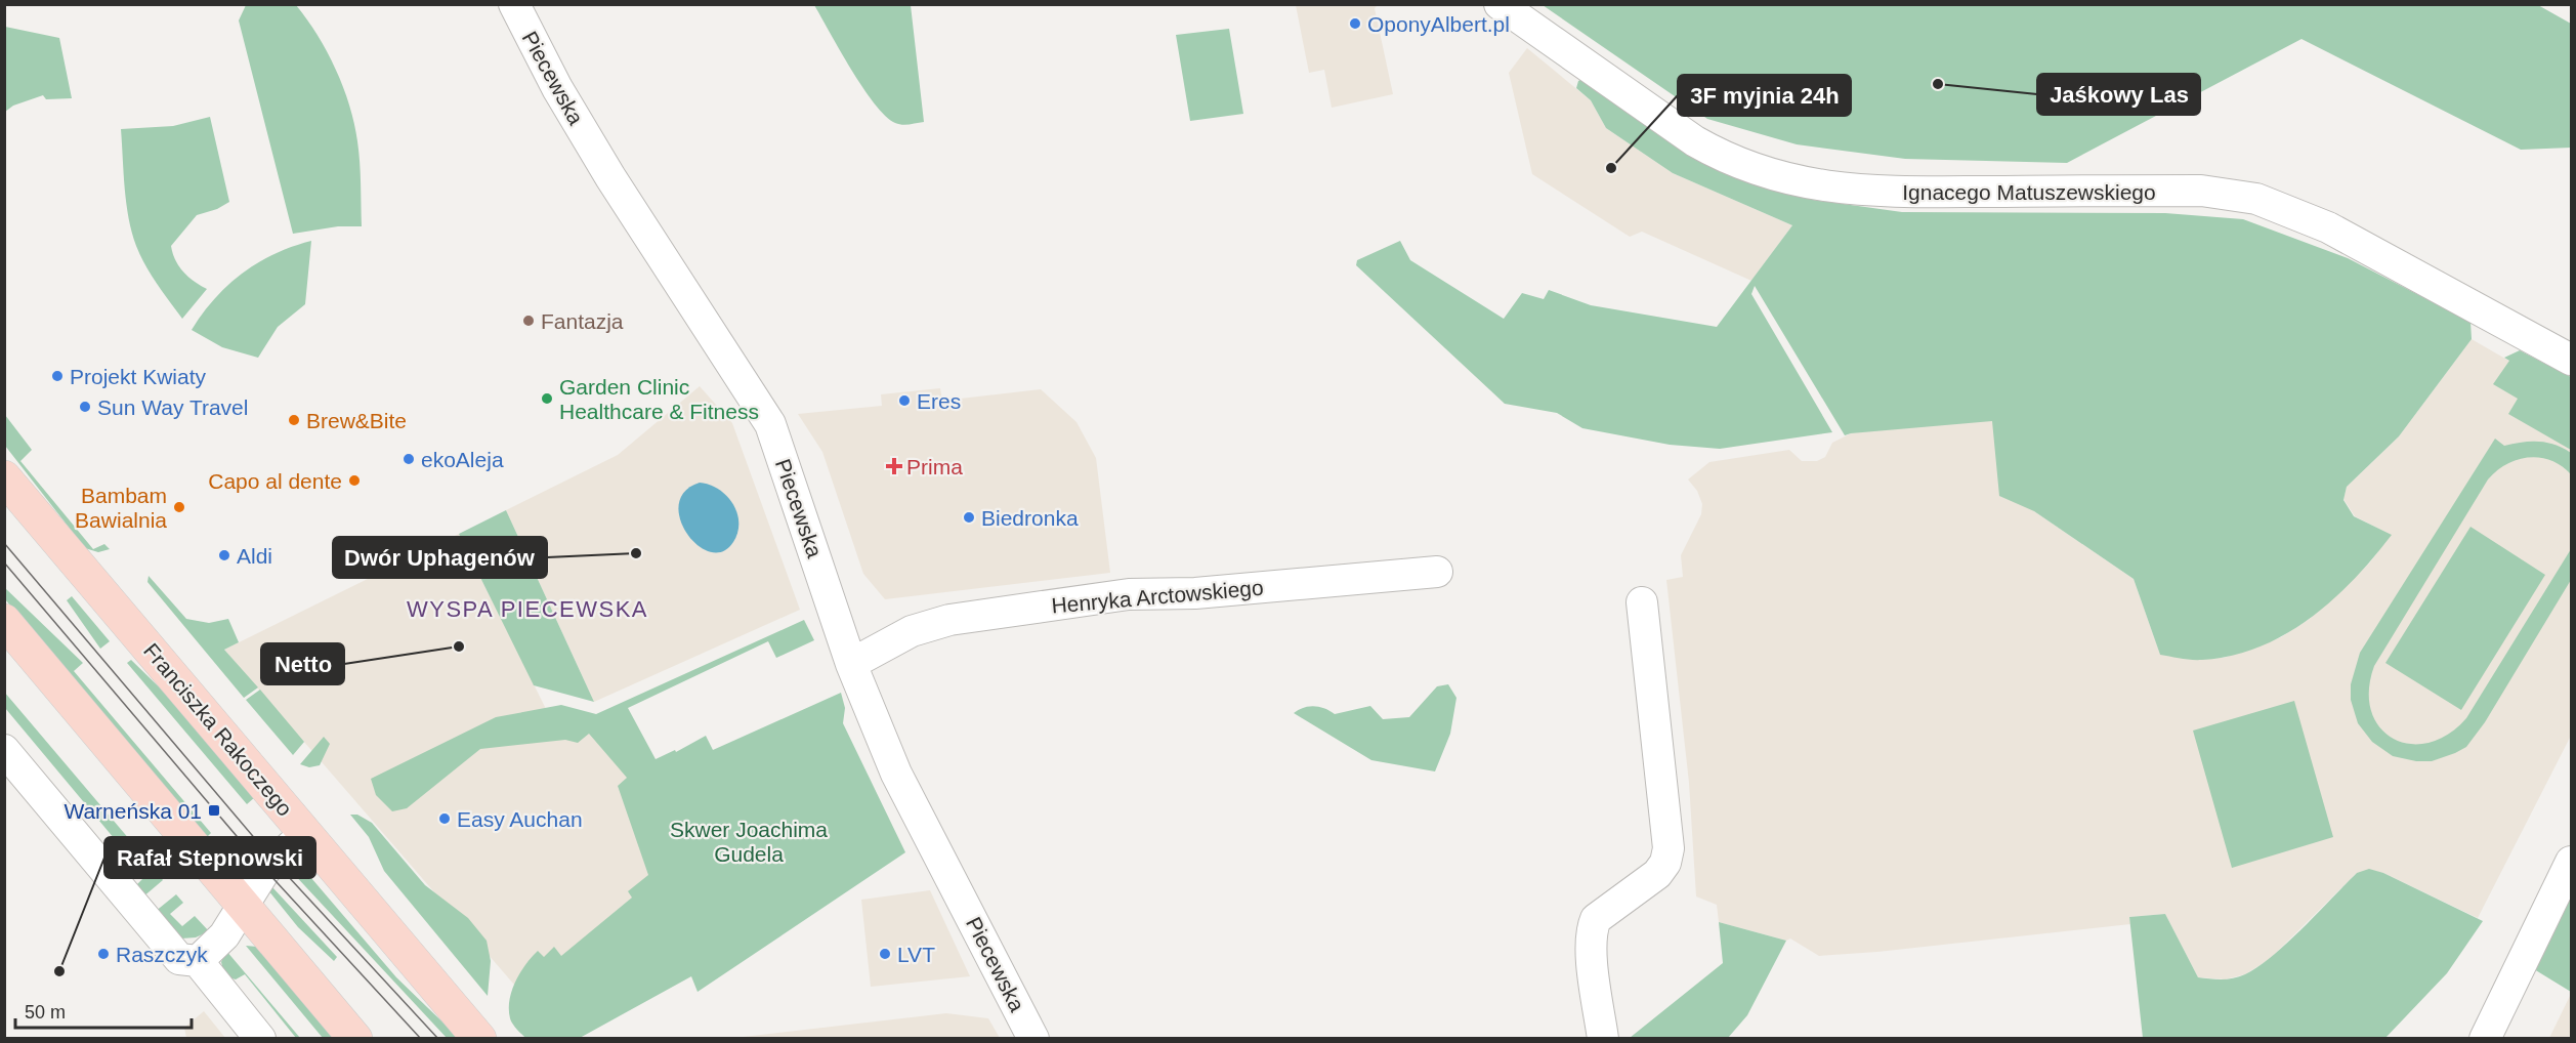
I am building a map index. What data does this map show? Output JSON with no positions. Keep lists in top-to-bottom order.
{
  "streets": {
    "main road": ["Franciszka Rakoczego"],
    "street": ["Piecewska", "Ignacego Matuszewskiego", "Henryka Arctowskiego"]
  },
  "crossings": [
    ["Piecewska", "Henryka Arctowskiego"]
  ],
  "districts": ["WYSPA PIECEWSKA"],
  "parks": ["Skwer Joachima Gudela"],
  "places": {
    "other": [
      "OponyAlbert.pl",
      "Jaśkowy Las",
      "3F myjnia 24h",
      "Fantazja",
      "Projekt Kwiaty",
      "Garden Clinic Healthcare & Fitness",
      "Eres",
      "Sun Way Travel",
      "Brew&Bite",
      "ekoAleja",
      "Capo al dente",
      "Bambam Bawialnia",
      "Biedronka",
      "Dwór Uphagenów",
      "Aldi",
      "Netto",
      "Easy Auchan",
      "Raszczyk",
      "LVT",
      "Rafał Stepnowski"
    ],
    "health": ["Prima"],
    "transit": ["Warneńska 01"]
  },
  "scale_bar": "50 m"
}
